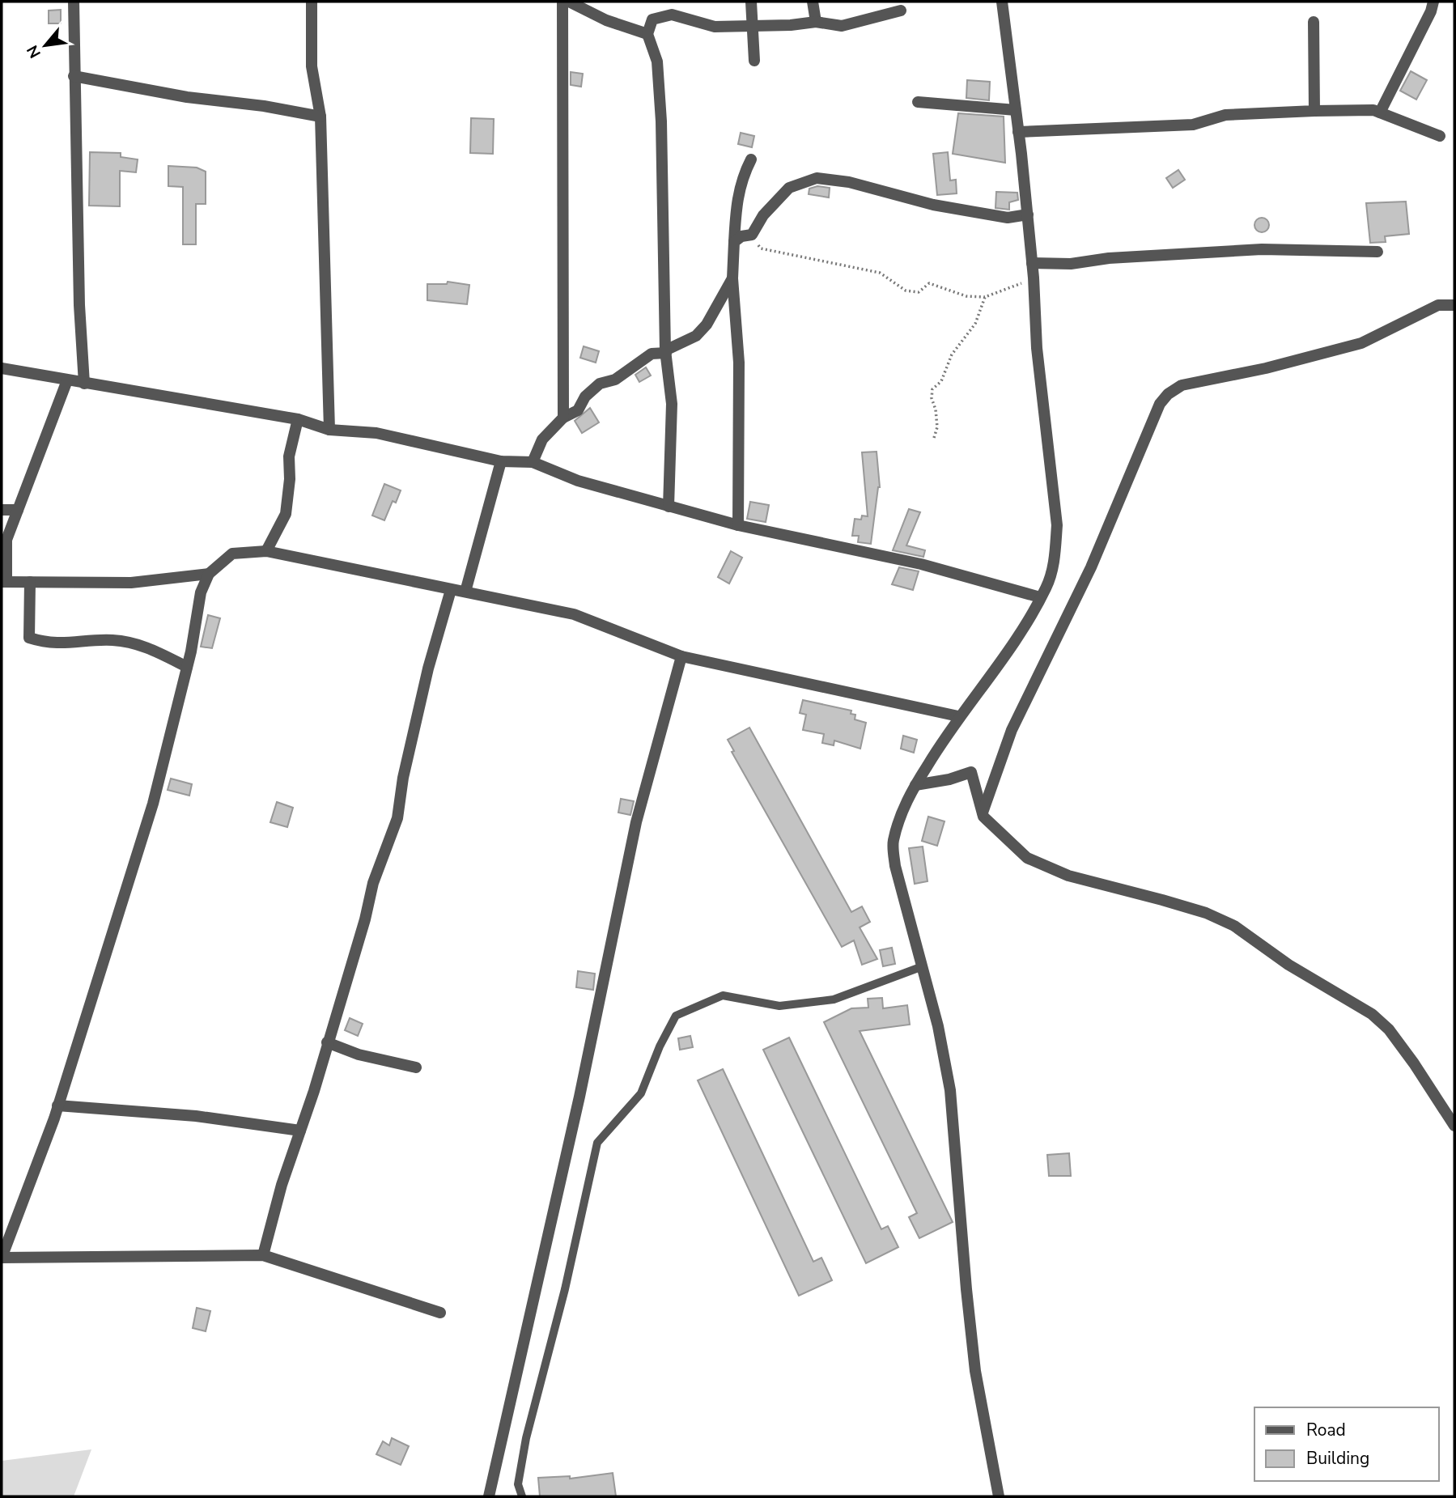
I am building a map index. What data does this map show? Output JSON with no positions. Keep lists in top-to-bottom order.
{
  "legend": ["Road", "Building"],
  "north": "bottom left"
}
